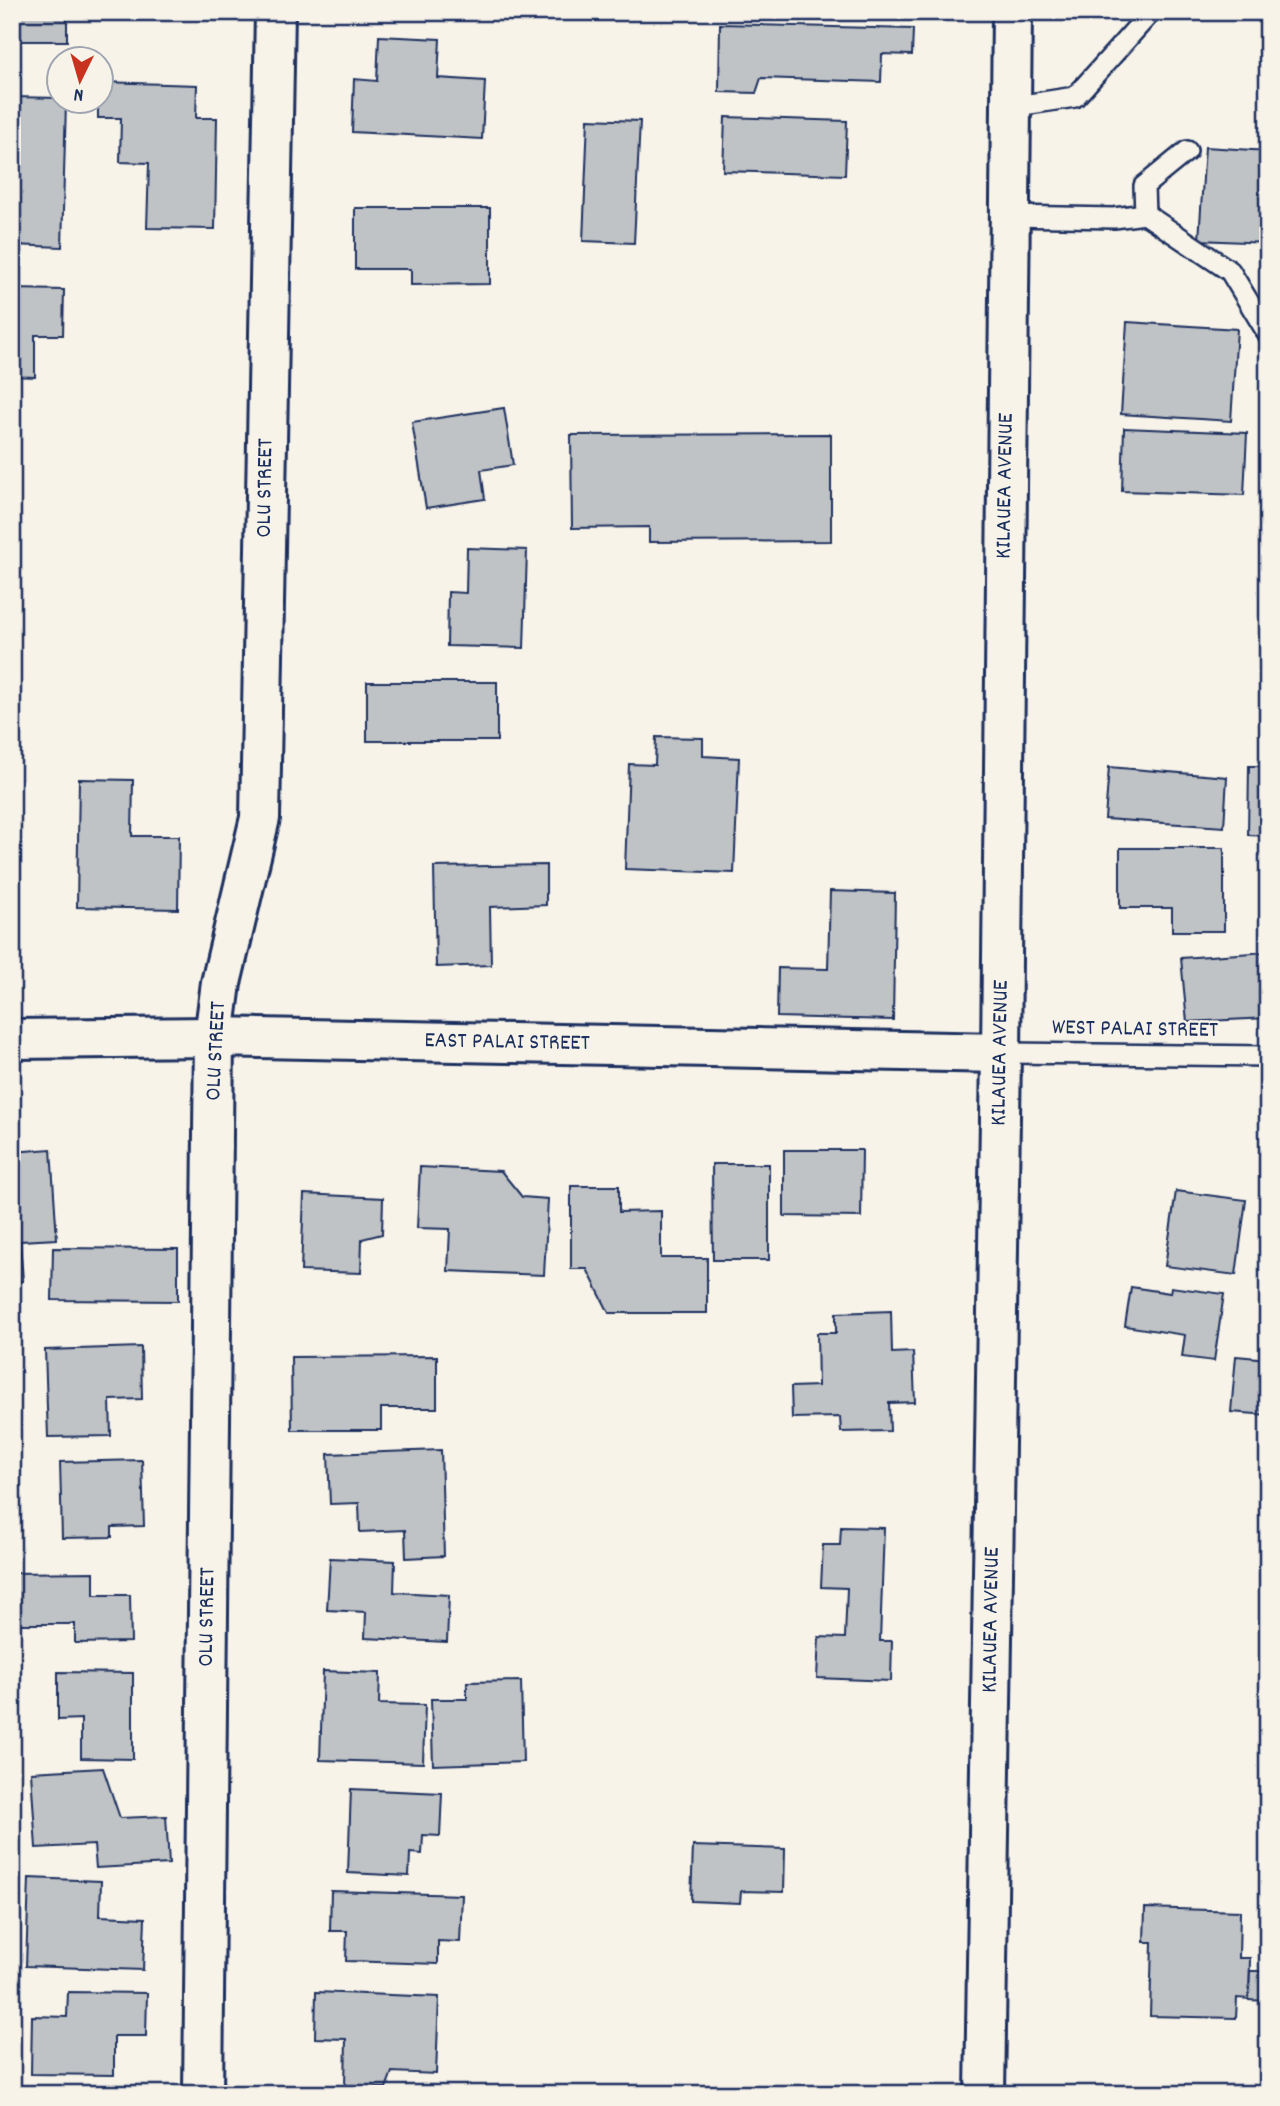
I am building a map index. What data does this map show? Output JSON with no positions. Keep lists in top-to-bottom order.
{
  "streets": {
    "street": ["KILAUEA AVENUE", "OLU STREET", "EAST PALAI STREET"],
    "lane": ["WEST PALAI STREET"]
  },
  "crossings": [
    ["KILAUEA AVENUE", "WEST PALAI STREET"],
    ["KILAUEA AVENUE", "EAST PALAI STREET"],
    ["OLU STREET", "EAST PALAI STREET"],
    ["WEST PALAI STREET", "EAST PALAI STREET"]
  ],
  "north": "bottom"
}
